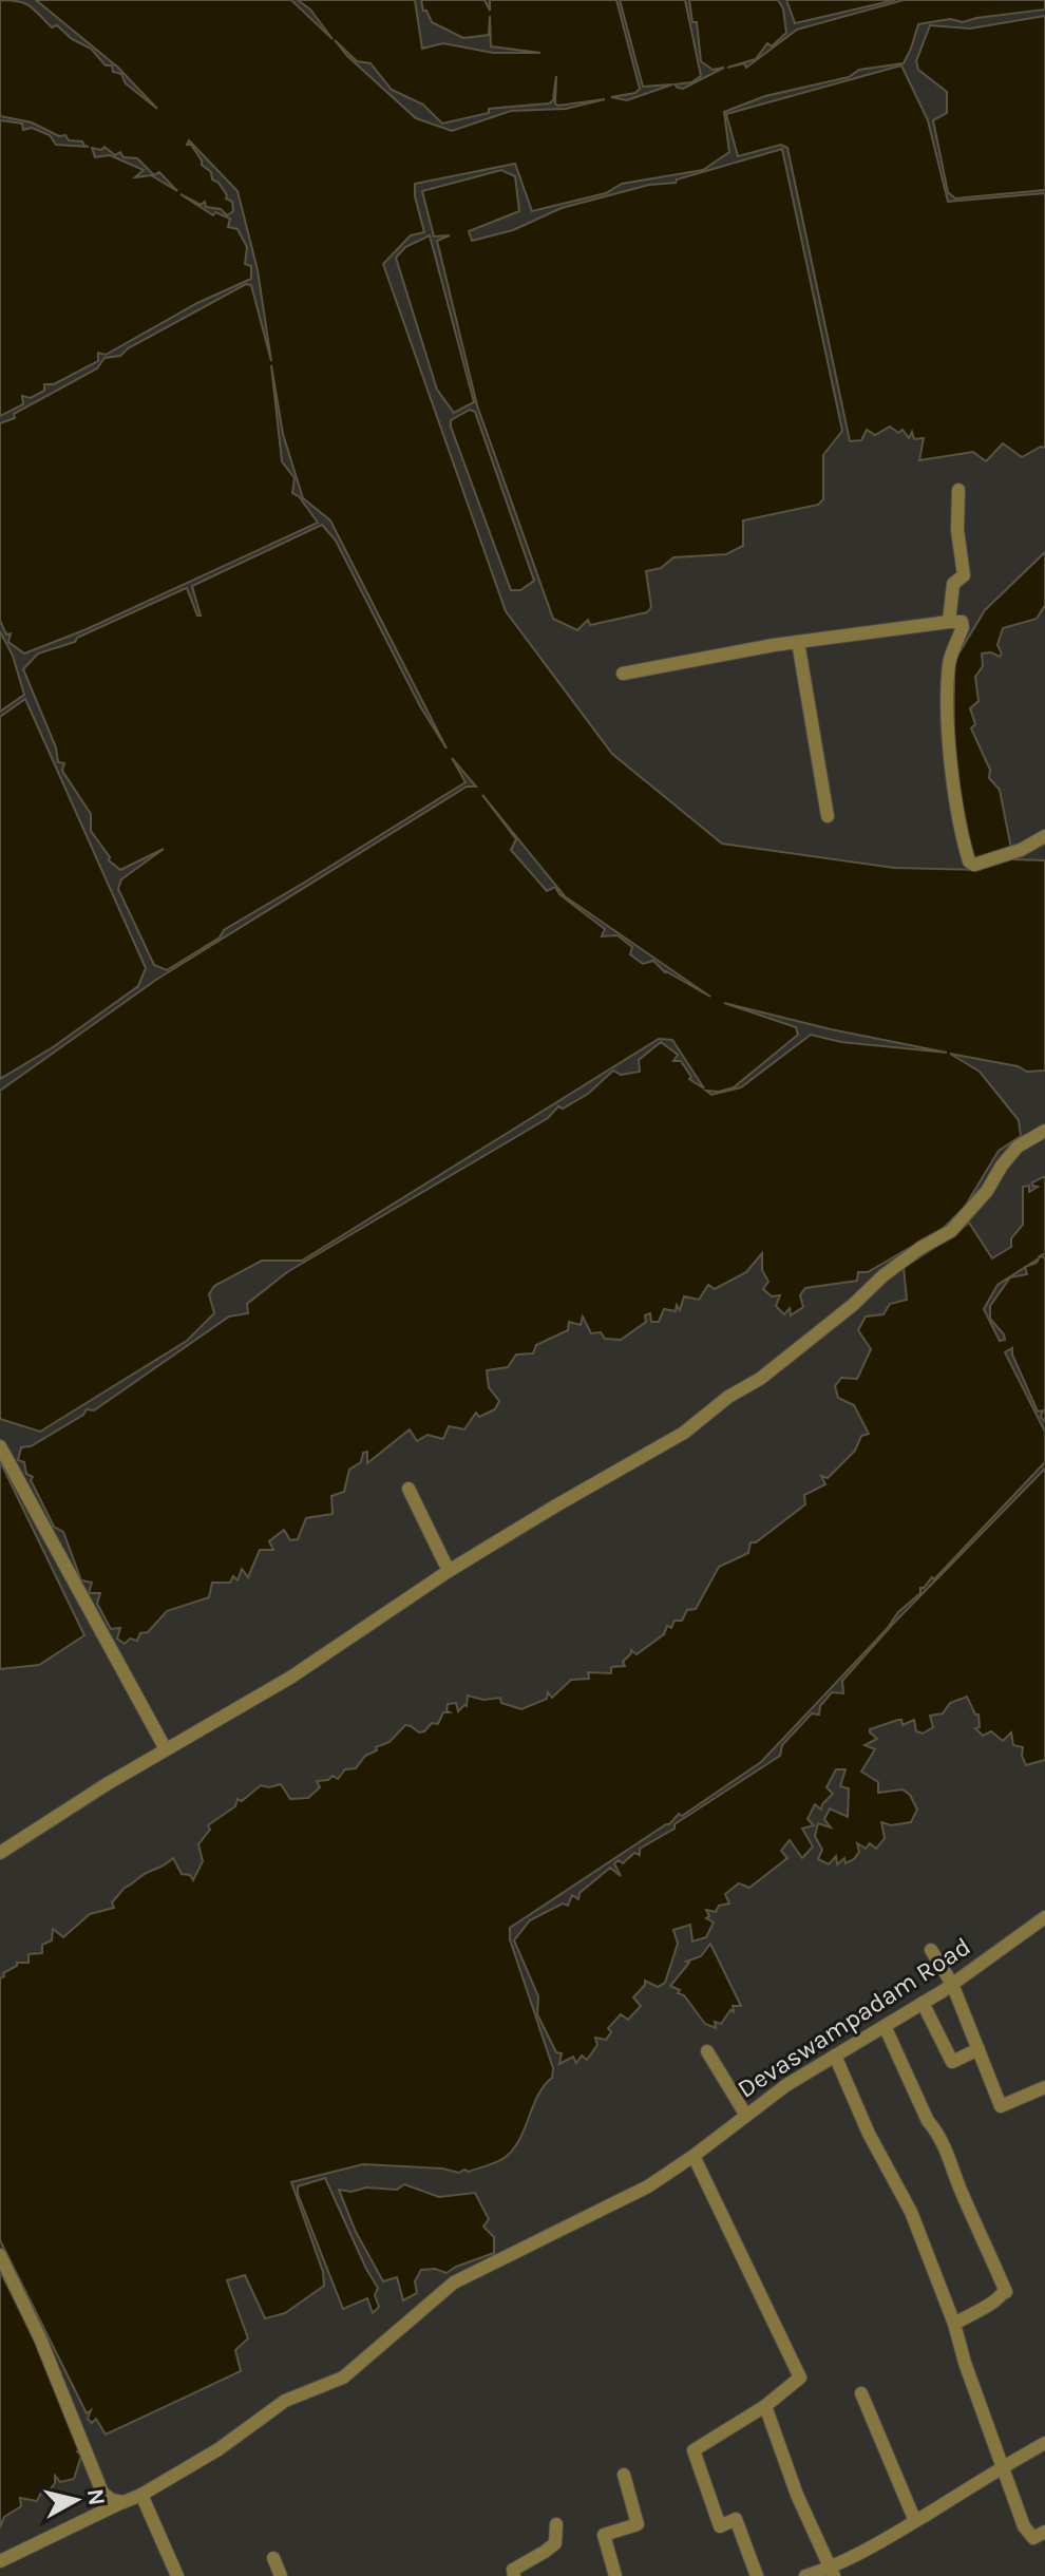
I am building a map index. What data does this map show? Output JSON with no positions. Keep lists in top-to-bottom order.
{
  "streets": {
    "street": ["Devaswampadam Road"]
  },
  "north": "right"
}
